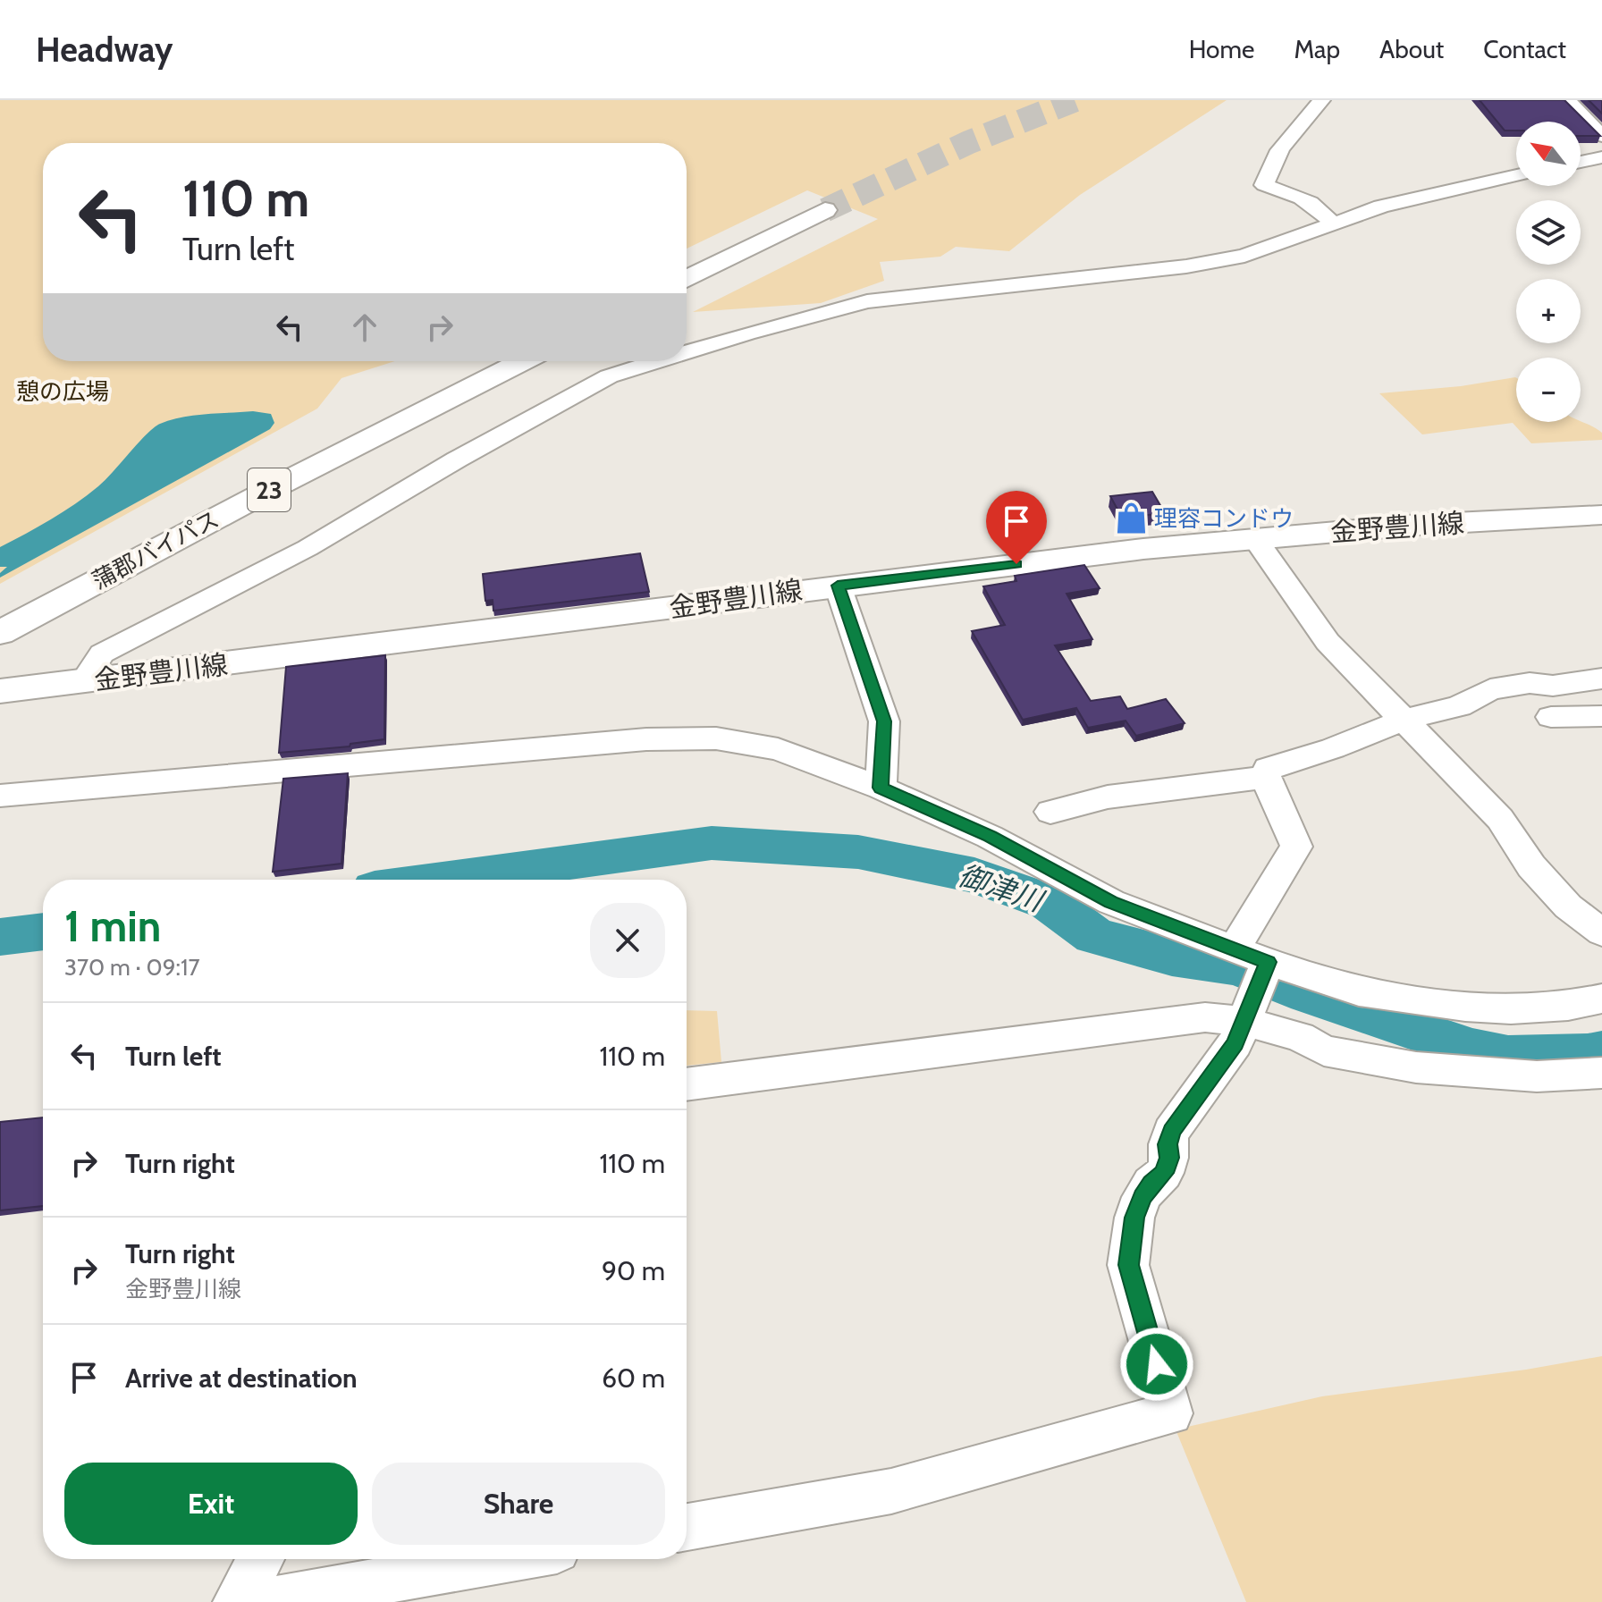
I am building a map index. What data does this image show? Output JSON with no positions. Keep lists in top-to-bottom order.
{
  "streets": {
    "main road": ["23", "金野豊川線", "蒲郡バイパス"]
  },
  "water": ["御津川"],
  "parks": ["憩の広場"],
  "places": {
    "shop": ["理容コンドウ"]
  },
  "north": "top left",
  "page": {
    "header": "Headway",
    "nav": [
      "Home",
      "Map",
      "About",
      "Contact"
    ],
    "map_buttons": ["+", "−"],
    "turn": ["110 m", "Turn left"],
    "heading": ["1 min", "370 m · 09:17"],
    "list": [
      {
        "name": "Turn left",
        "value": "110 m"
      },
      {
        "name": "Turn right",
        "value": "110 m"
      },
      {
        "name": "Turn right",
        "note": "金野豊川線",
        "value": "90 m"
      },
      {
        "name": "Arrive at destination",
        "value": "60 m"
      }
    ],
    "buttons": ["Exit", "Share"]
  }
}
